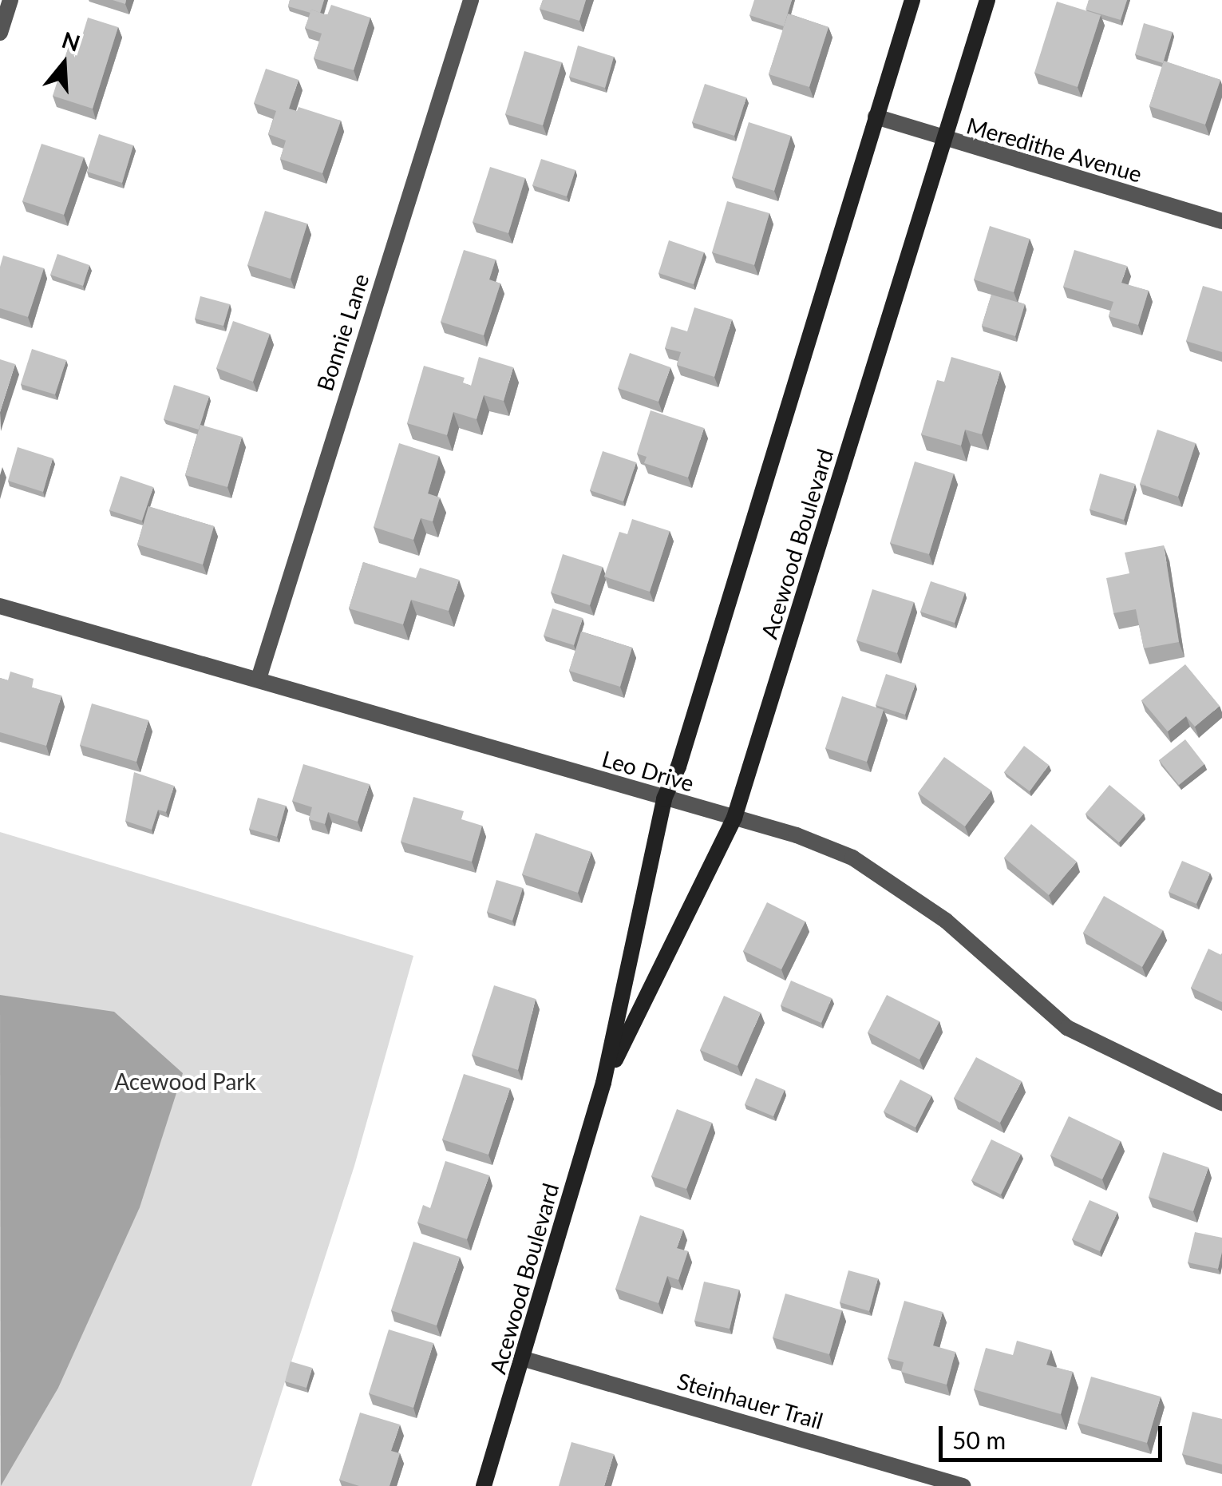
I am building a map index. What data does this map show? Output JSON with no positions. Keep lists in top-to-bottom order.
{
  "streets": {
    "street": [
      "Meredithe Avenue",
      "Bonnie Lane",
      "Acewood Boulevard",
      "Leo Drive",
      "Steinhauer Trail"
    ]
  },
  "crossings": [
    ["Meredithe Avenue", "Acewood Boulevard"],
    ["Bonnie Lane", "Leo Drive"],
    ["Acewood Boulevard", "Leo Drive"],
    ["Acewood Boulevard", "Steinhauer Trail"]
  ],
  "parks": ["Acewood Park"],
  "scale_bar": "50 m",
  "north": "top"
}
